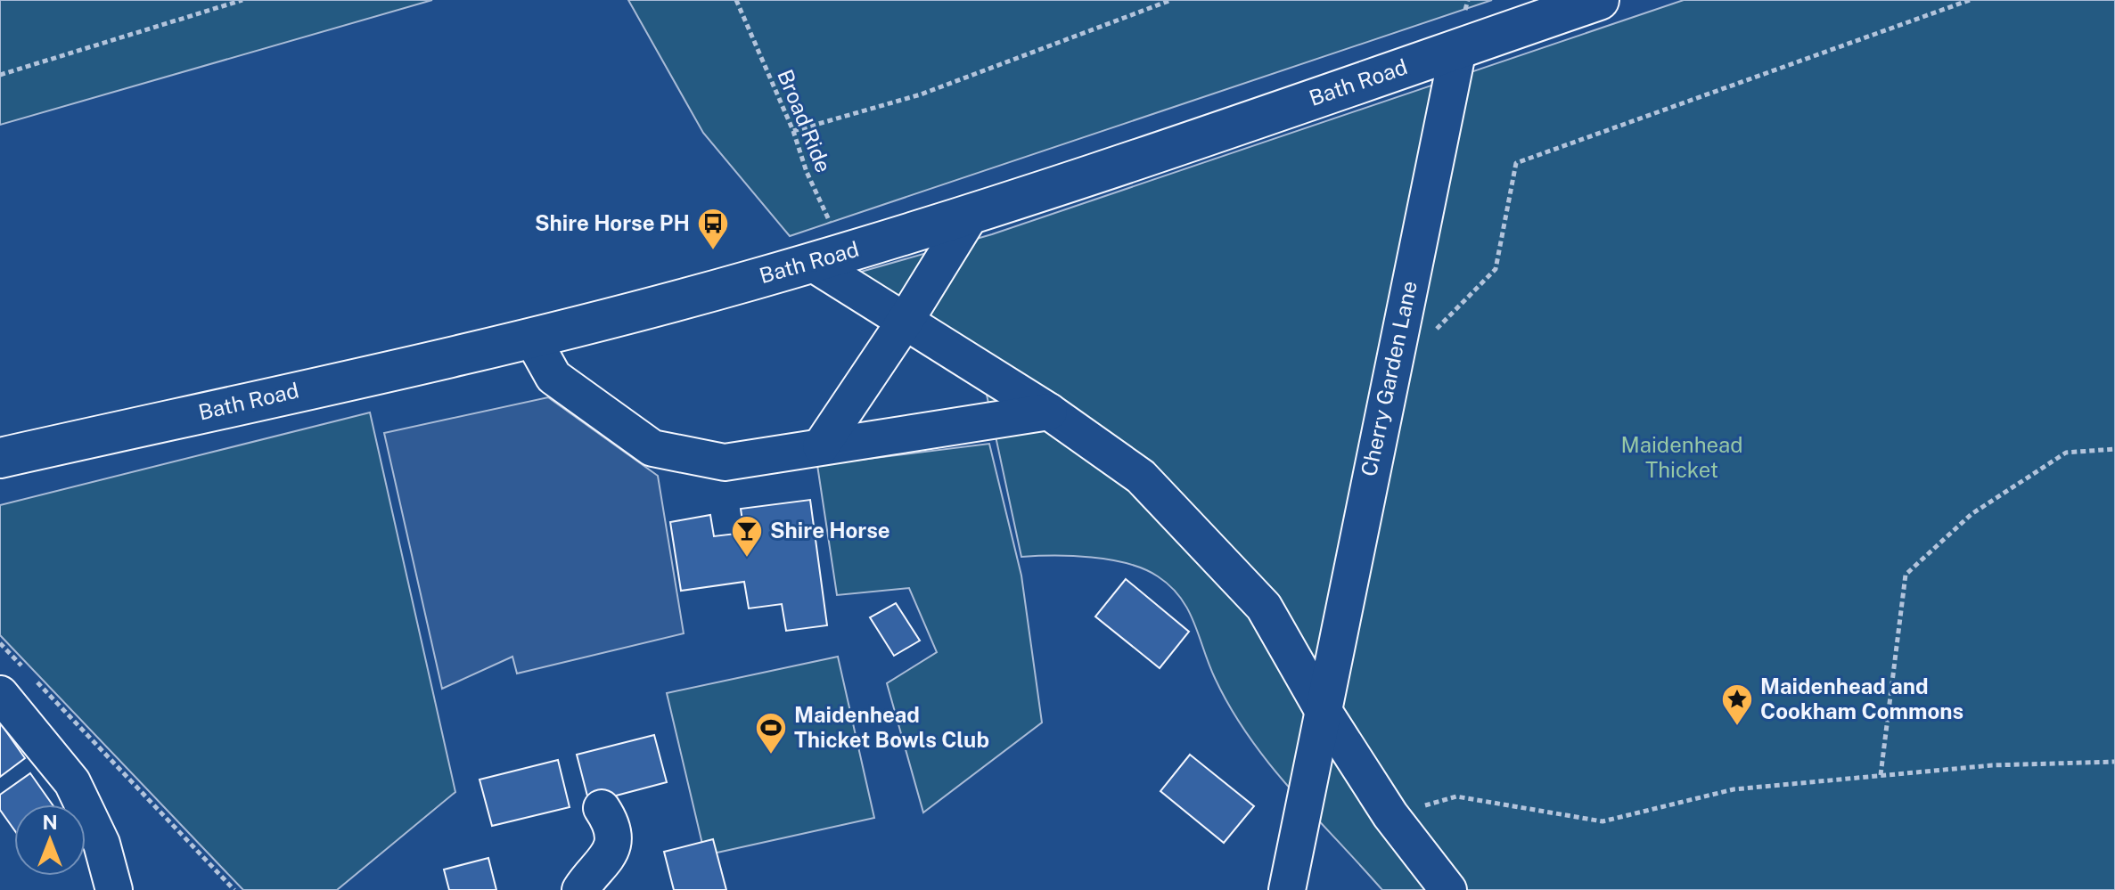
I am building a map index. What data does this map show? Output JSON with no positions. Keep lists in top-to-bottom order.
{
  "streets": {
    "main road": ["Bath Road"],
    "street": ["Cherry Garden Lane"],
    "path": ["Broad Ride"]
  },
  "crossings": [
    ["Bath Road", "Broad Ride"],
    ["Bath Road", "Cherry Garden Lane"]
  ],
  "parks": ["Maidenhead Thicket"],
  "places": {
    "bus stop": ["Shire Horse PH"],
    "bar": ["Shire Horse"],
    "place": ["Maidenhead and Cookham Commons"],
    "sports": ["Maidenhead Thicket Bowls Club"]
  },
  "north": "top"
}
